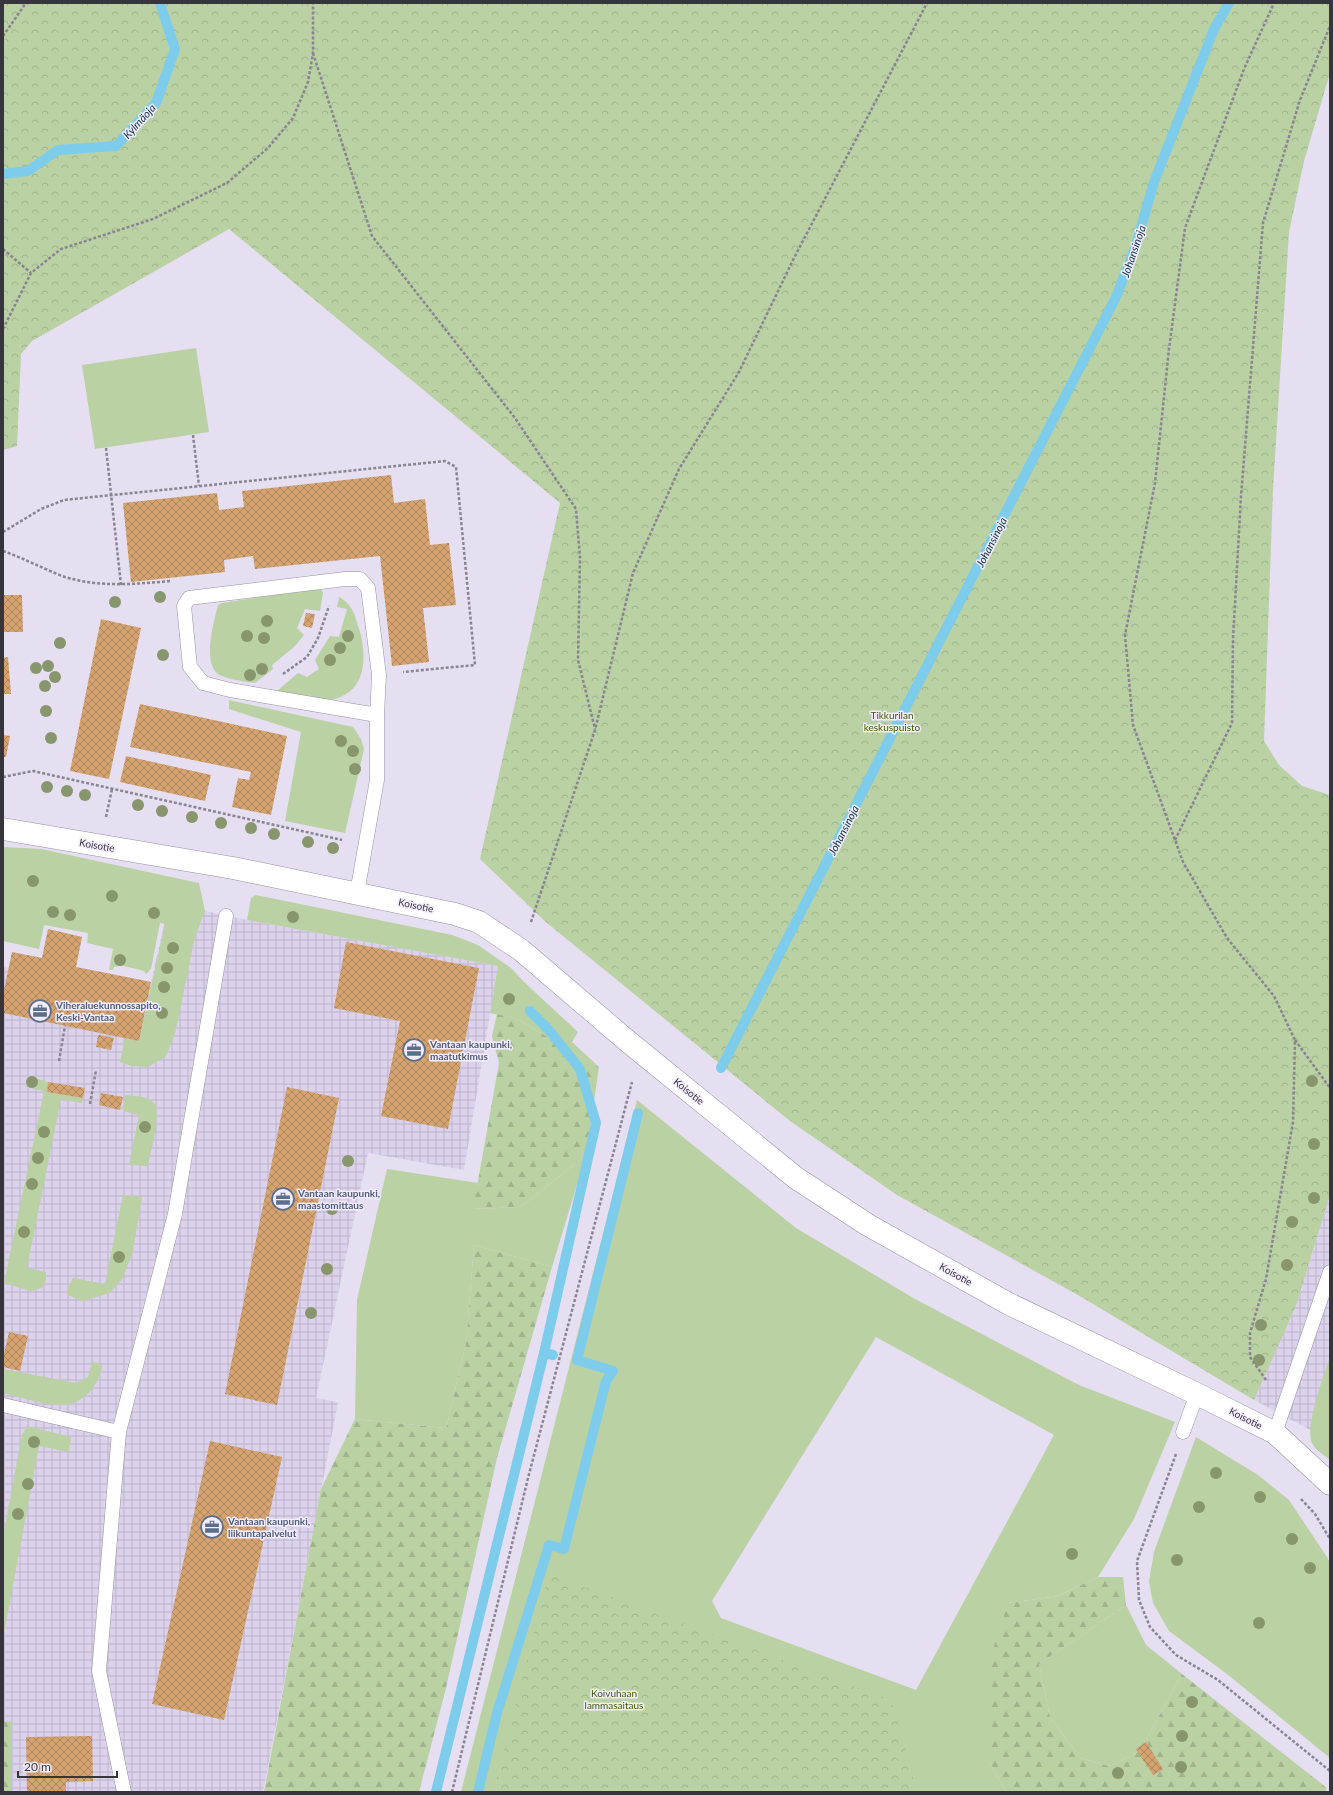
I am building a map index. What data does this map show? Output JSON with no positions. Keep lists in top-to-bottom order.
{
  "streets": {
    "street": ["Koisotie"]
  },
  "water": ["Kylmäoja", "Johansinoja"],
  "parks": ["Tikkurilan keskuspuisto", "Koivuhaan lammasaitaus"],
  "places": {
    "office": [
      "Viheraluekunnossapito, Keski-Vantaa",
      "Vantaan kaupunki, maatutkimus",
      "Vantaan kaupunki, maastomittaus",
      "Vantaan kaupunki, liikuntapalvelut"
    ]
  },
  "scale_bar": "20 m"
}
